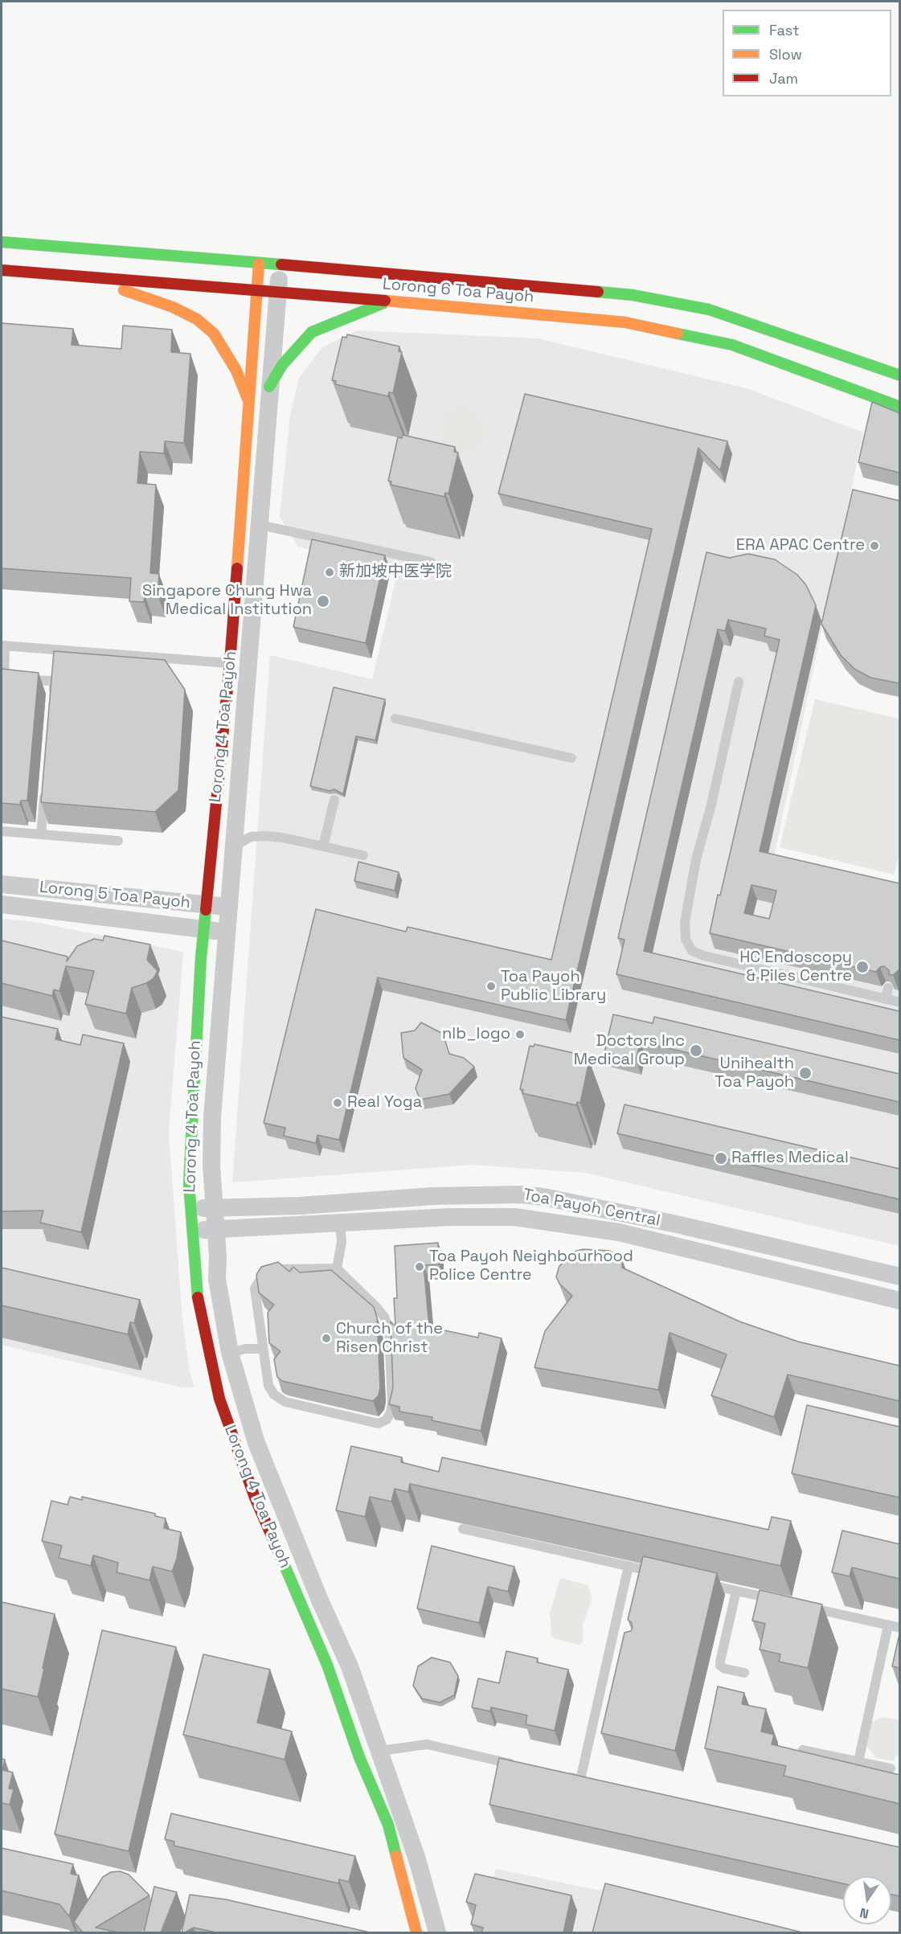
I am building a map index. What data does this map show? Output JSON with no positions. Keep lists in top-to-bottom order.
{
  "streets": {
    "main road": ["Lorong 6 Toa Payoh", "Lorong 4 Toa Payoh"],
    "street": ["Lorong 5 Toa Payoh", "Toa Payoh Central"]
  },
  "crossings": [
    ["Lorong 6 Toa Payoh", "Lorong 4 Toa Payoh"],
    ["Lorong 4 Toa Payoh", "Lorong 5 Toa Payoh"],
    ["Lorong 4 Toa Payoh", "Toa Payoh Central"]
  ],
  "places": [
    "ERA APAC Centre",
    "新加坡中医学院",
    "Singapore Chung Hwa Medical Institution",
    "HC Endoscopy & Piles Centre",
    "Toa Payoh Public Library",
    "nlb_logo",
    "Doctors Inc Medical Group",
    "Unihealth Toa Payoh",
    "Real Yoga",
    "Raffles Medical",
    "Toa Payoh Neighbourhood Police Centre",
    "Church of the Risen Christ"
  ],
  "legend": ["Fast", "Slow", "Jam"],
  "north": "bottom"
}
